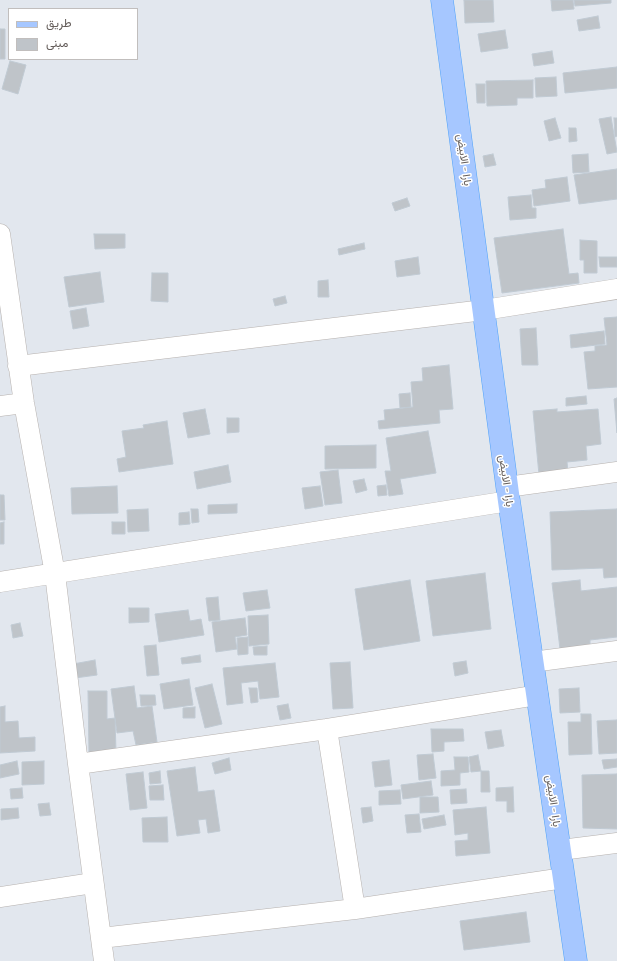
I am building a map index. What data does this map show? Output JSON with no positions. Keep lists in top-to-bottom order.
{
  "streets": {
    "main road": ["بارا - الابيض"]
  },
  "legend": ["طريق", "مبنى"]
}
